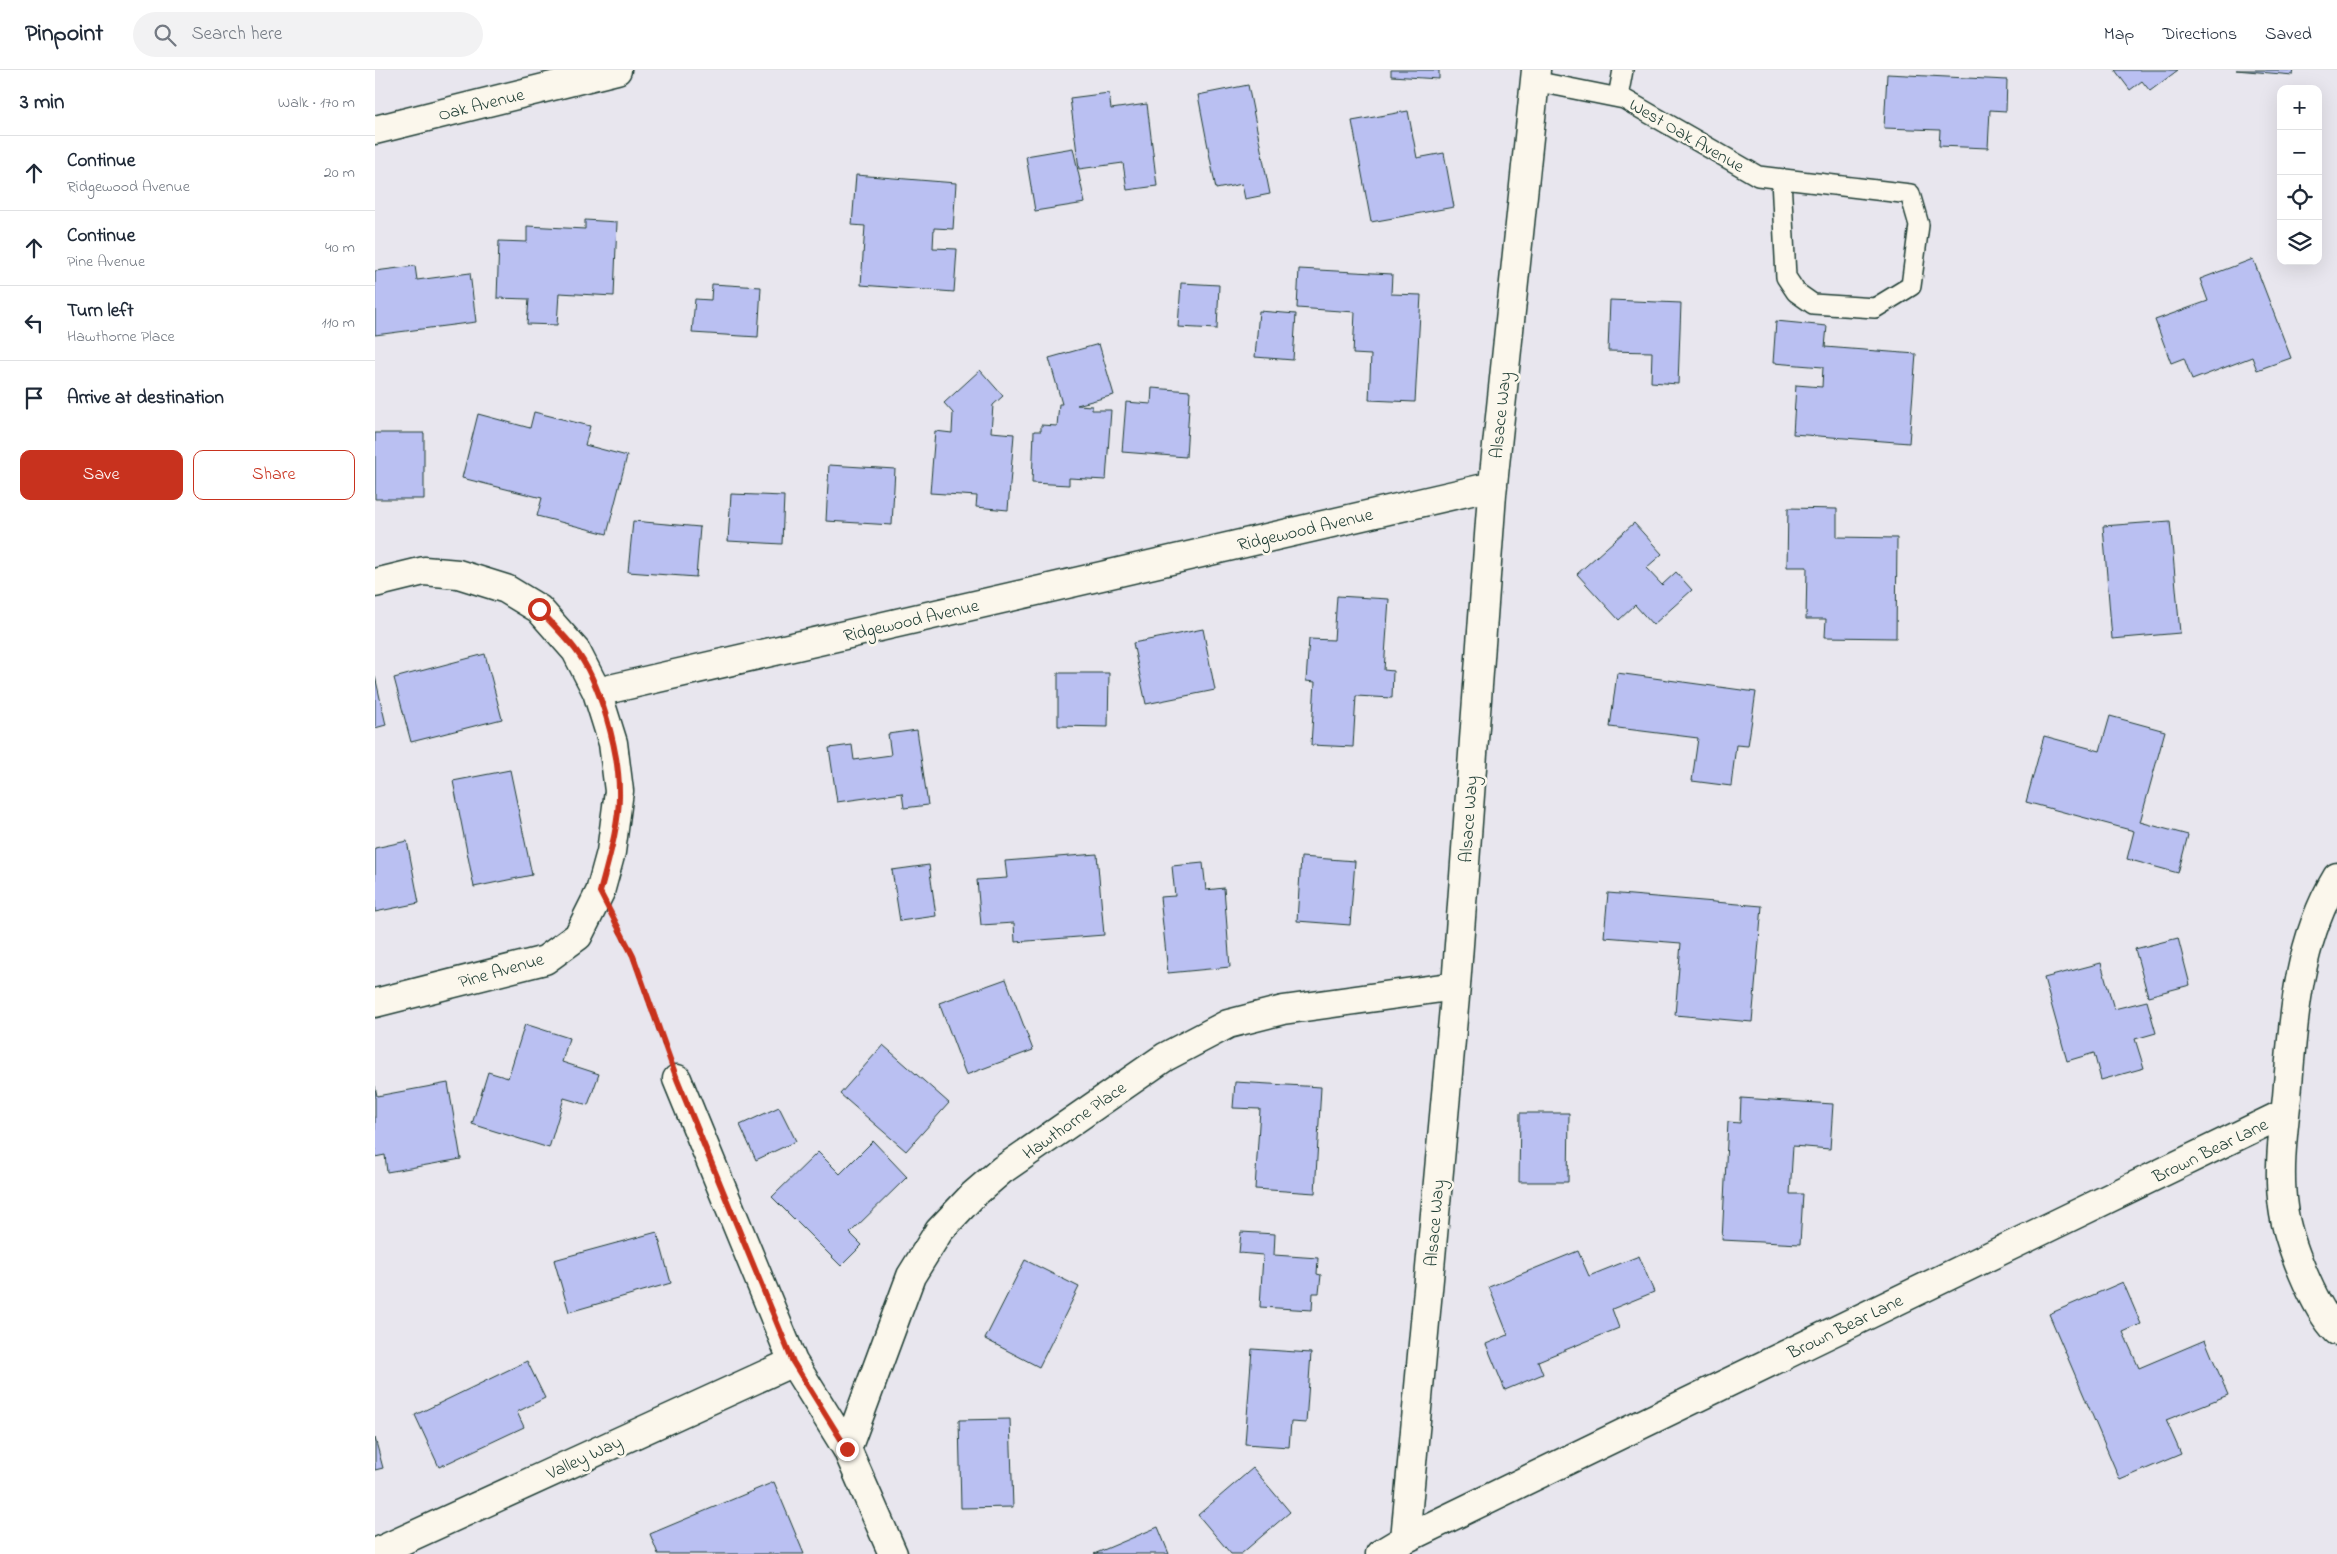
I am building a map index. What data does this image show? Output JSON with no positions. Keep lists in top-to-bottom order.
{
  "streets": {
    "street": [
      "Oak Avenue",
      "Alsace Way",
      "Ridgewood Avenue",
      "Pine Avenue",
      "Hawthorne Place",
      "Brown Bear Lane",
      "Valley Way"
    ],
    "lane": ["West Oak Avenue"]
  },
  "crossings": [
    ["West Oak Avenue", "Alsace Way"],
    ["Alsace Way", "Ridgewood Avenue"],
    ["Alsace Way", "Hawthorne Place"],
    ["Alsace Way", "Brown Bear Lane"],
    ["Ridgewood Avenue", "Pine Avenue"]
  ],
  "page": {
    "header": "Pinpoint",
    "search": "Search here",
    "nav": ["Map", "Directions", "Saved"],
    "heading": ["3 min", "Walk · 170 m"],
    "map_buttons": ["+", "−"],
    "list": [
      ["Continue", "Ridgewood Avenue", "20 m"],
      ["Continue", "Pine Avenue", "40 m"],
      ["Turn left", "Hawthorne Place", "110 m"],
      "Arrive at destination"
    ],
    "buttons": ["Save", "Share"]
  }
}
